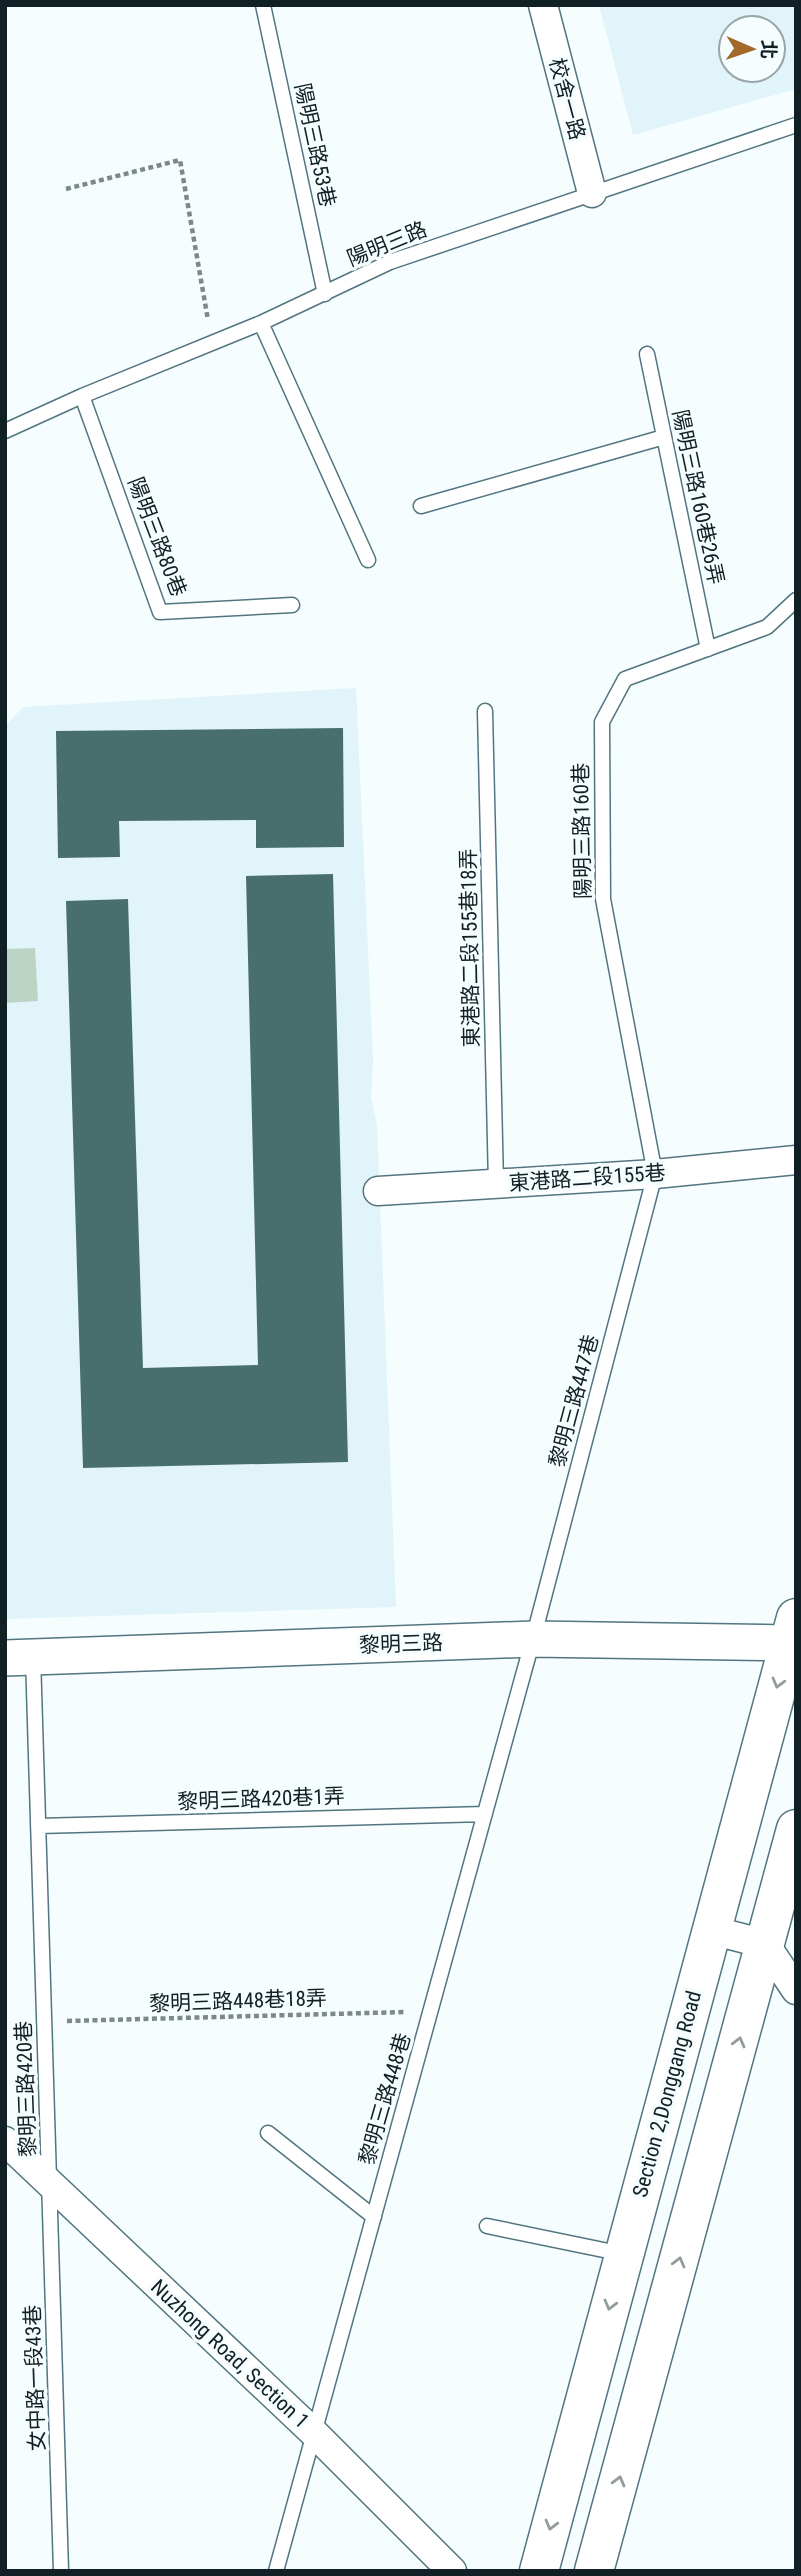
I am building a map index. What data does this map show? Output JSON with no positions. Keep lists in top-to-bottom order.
{
  "streets": {
    "main road": ["Section 2,Donggang Road"],
    "street": [
      "校舍一路",
      "東港路二段155巷",
      "黎明三路",
      "Nuzhong Road, Section 1"
    ],
    "lane": [
      "陽明三路53巷",
      "陽明三路",
      "陽明三路160巷26弄",
      "陽明三路80巷",
      "陽明三路160巷",
      "東港路二段155巷18弄",
      "黎明三路447巷",
      "黎明三路420巷1弄",
      "黎明三路420巷",
      "黎明三路448巷",
      "女中路一段43巷"
    ],
    "path": ["黎明三路448巷18弄"]
  },
  "crossings": [
    ["校舍一路", "陽明三路"],
    ["陽明三路53巷", "陽明三路"],
    ["陽明三路", "陽明三路80巷"],
    ["陽明三路160巷26弄", "陽明三路160巷"],
    ["陽明三路160巷", "東港路二段155巷"],
    ["陽明三路160巷", "黎明三路447巷"],
    ["東港路二段155巷18弄", "東港路二段155巷"],
    ["東港路二段155巷", "黎明三路447巷"],
    ["黎明三路447巷", "黎明三路"],
    ["黎明三路447巷", "黎明三路448巷"],
    ["黎明三路", "黎明三路420巷"],
    ["黎明三路", "Section 2,Donggang Road"],
    ["黎明三路", "黎明三路448巷"],
    ["黎明三路420巷1弄", "黎明三路420巷"],
    ["黎明三路420巷1弄", "黎明三路448巷"],
    ["黎明三路448巷18弄", "黎明三路420巷"],
    ["黎明三路448巷18弄", "黎明三路448巷"],
    ["黎明三路420巷", "Nuzhong Road, Section 1"],
    ["黎明三路420巷", "女中路一段43巷"],
    ["黎明三路448巷", "Nuzhong Road, Section 1"],
    ["Nuzhong Road, Section 1", "女中路一段43巷"]
  ],
  "north": "right"
}
